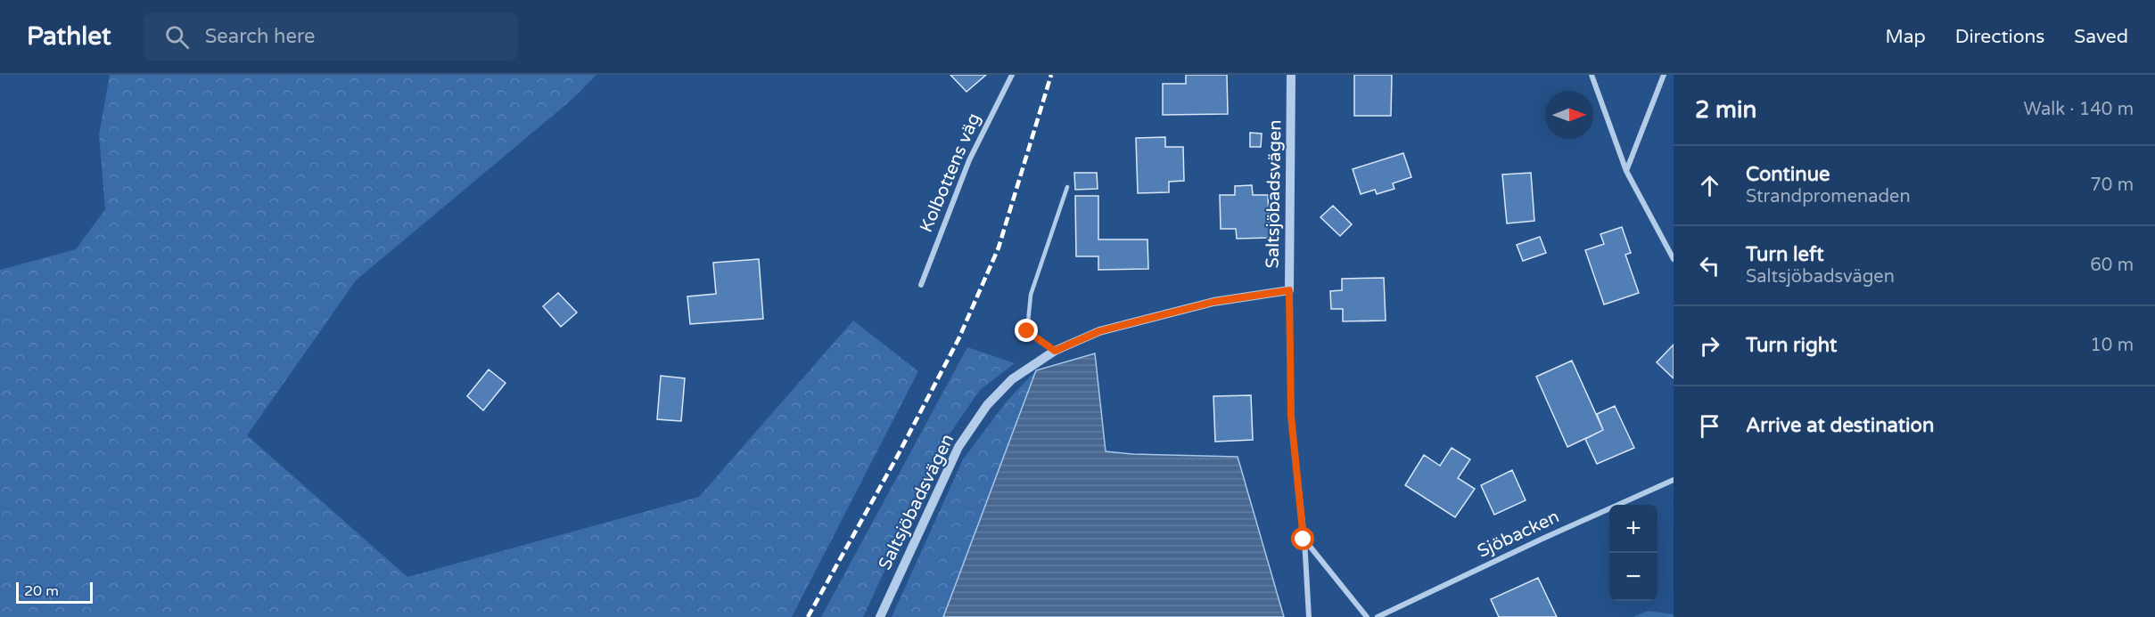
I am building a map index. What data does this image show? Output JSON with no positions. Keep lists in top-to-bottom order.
{
  "streets": {
    "street": ["Kolbottens väg", "Saltsjöbadsvägen", "Sjöbacken"]
  },
  "scale_bar": "20 m",
  "north": "right",
  "page": {
    "header": "Pathlet",
    "search": "Search here",
    "nav": ["Map", "Directions", "Saved"],
    "heading": ["2 min", "Walk · 140 m"],
    "list": [
      ["Continue", "Strandpromenaden", "70 m"],
      ["Turn left", "Saltsjöbadsvägen", "60 m"],
      ["Turn right", "10 m"],
      "Arrive at destination"
    ],
    "map_buttons": ["+", "−"],
    "scale": "20 m"
  }
}
